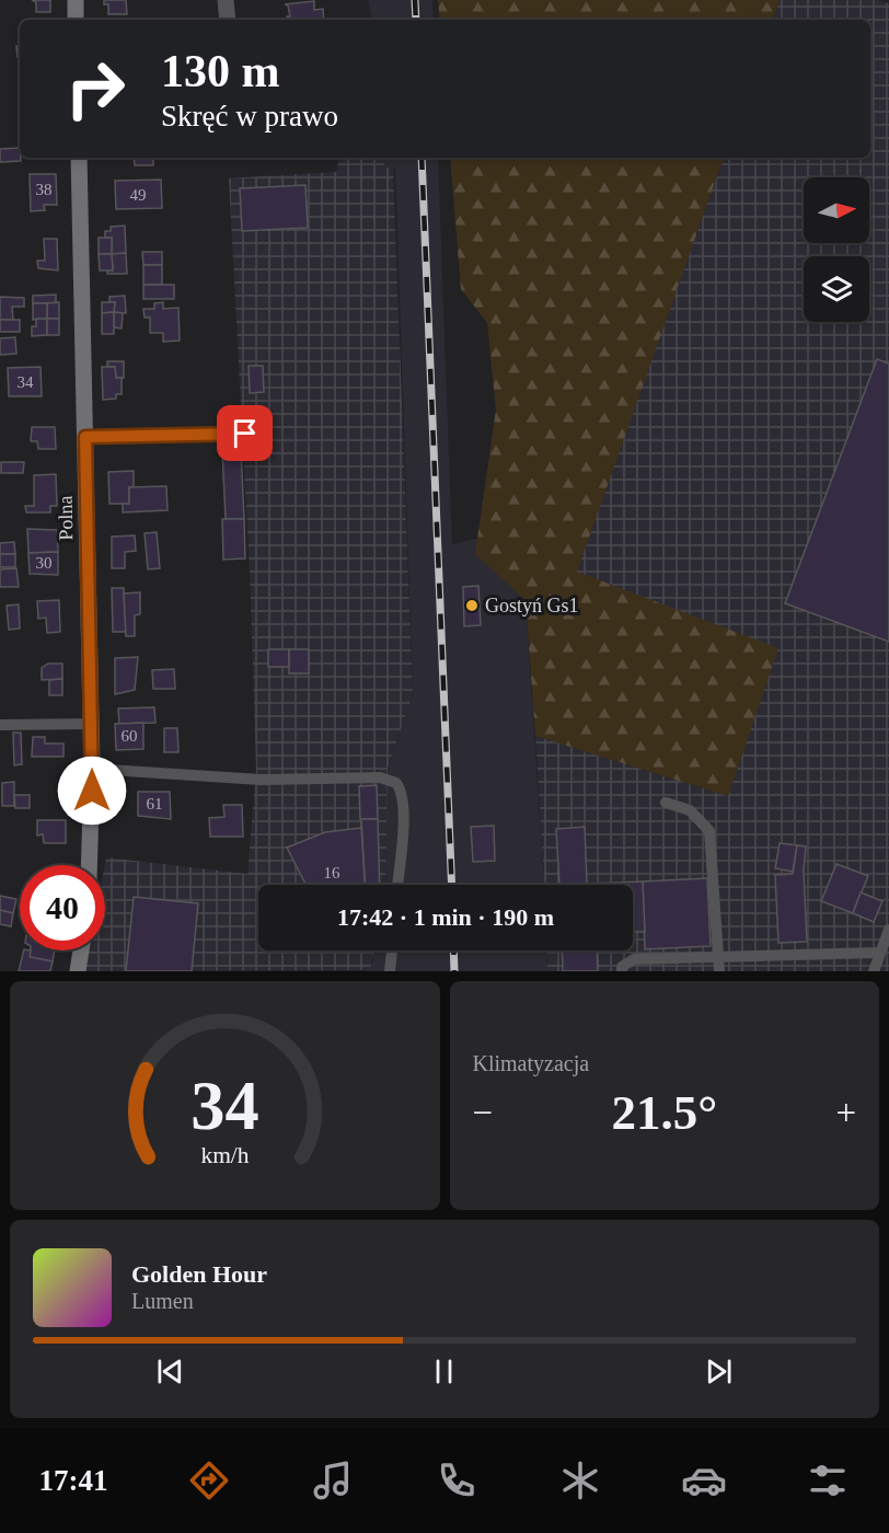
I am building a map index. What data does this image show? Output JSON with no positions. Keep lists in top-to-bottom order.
{
  "streets": {
    "street": ["Polna"]
  },
  "places": ["Gostyń Gs1"],
  "house_numbers": [
    "38",
    "49",
    "34",
    "30",
    "60",
    "61",
    "16"
  ],
  "north": "right",
  "page": {
    "turn": ["130 m", "Skręć w prawo"],
    "limit": "40",
    "trip": "17:42 · 1 min · 190 m",
    "tile": "Klimatyzacja",
    "heat": ["−", "21.5°", "+"],
    "song": ["Golden Hour", "Lumen"],
    "tabs": "17:41",
    "gauge": ["34", "km/h"]
  }
}
